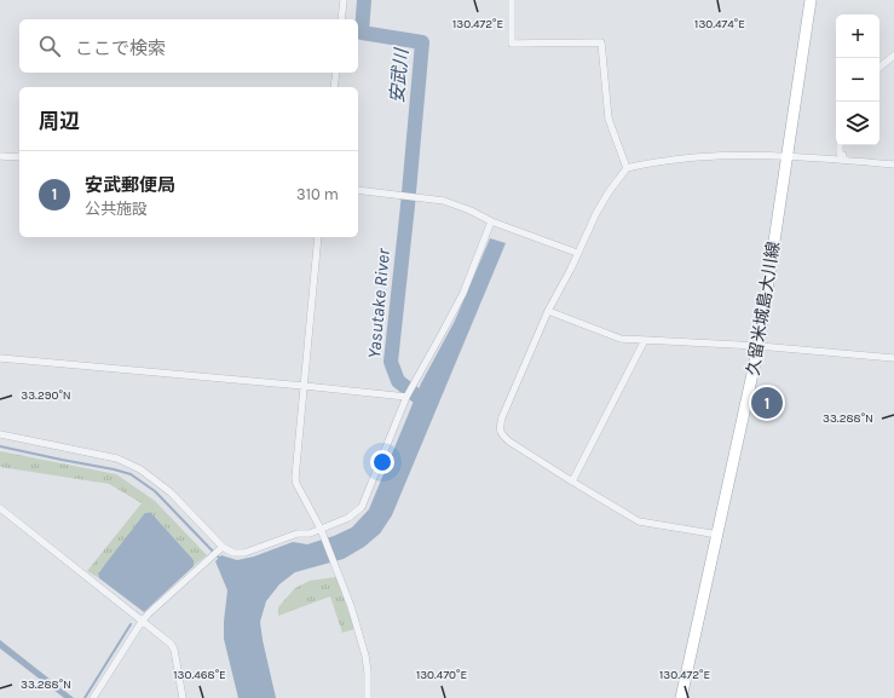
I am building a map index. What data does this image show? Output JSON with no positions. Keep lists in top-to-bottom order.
{
  "streets": {
    "main road": ["久留米城島大川線"]
  },
  "water": ["安武川", "Yasutake River"],
  "page": {
    "map_buttons": ["+", "−"],
    "search": "ここで検索",
    "heading": "周辺",
    "list": [
      {
        "mark": "1",
        "name": "安武郵便局",
        "note": "公共施設",
        "value": "310 m"
      }
    ],
    "pins": "1"
  },
  "coordinates": [
    "130.472°E",
    "130.474°E",
    "33.290°N",
    "33.288°N",
    "130.468°E",
    "130.470°E"
  ]
}
